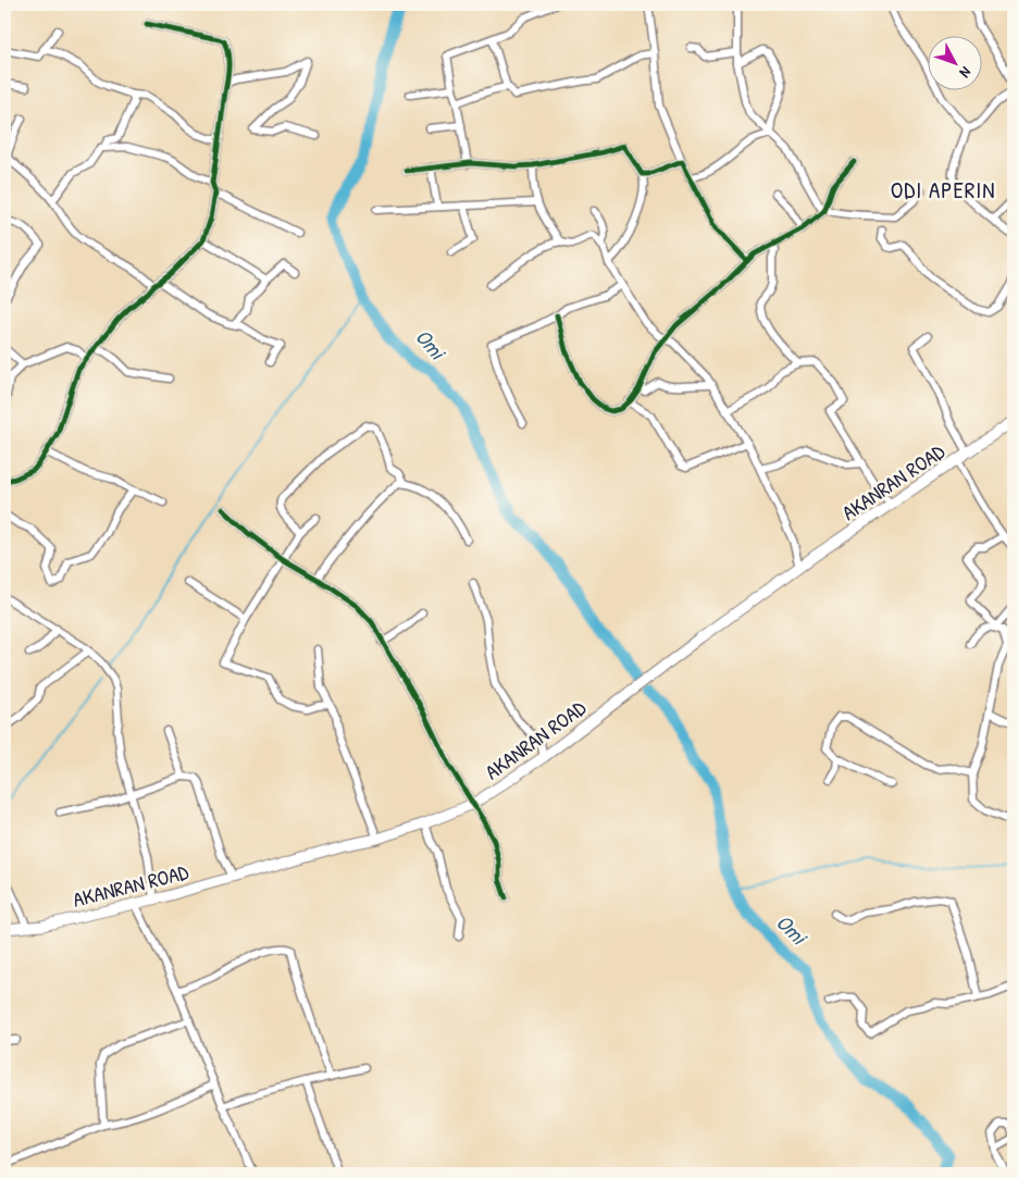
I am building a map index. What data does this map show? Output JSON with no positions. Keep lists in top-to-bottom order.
{
  "streets": {
    "main road": ["AKANRAN ROAD"]
  },
  "districts": ["ODI APERIN"],
  "water": ["Omi"],
  "north": "bottom right"
}
